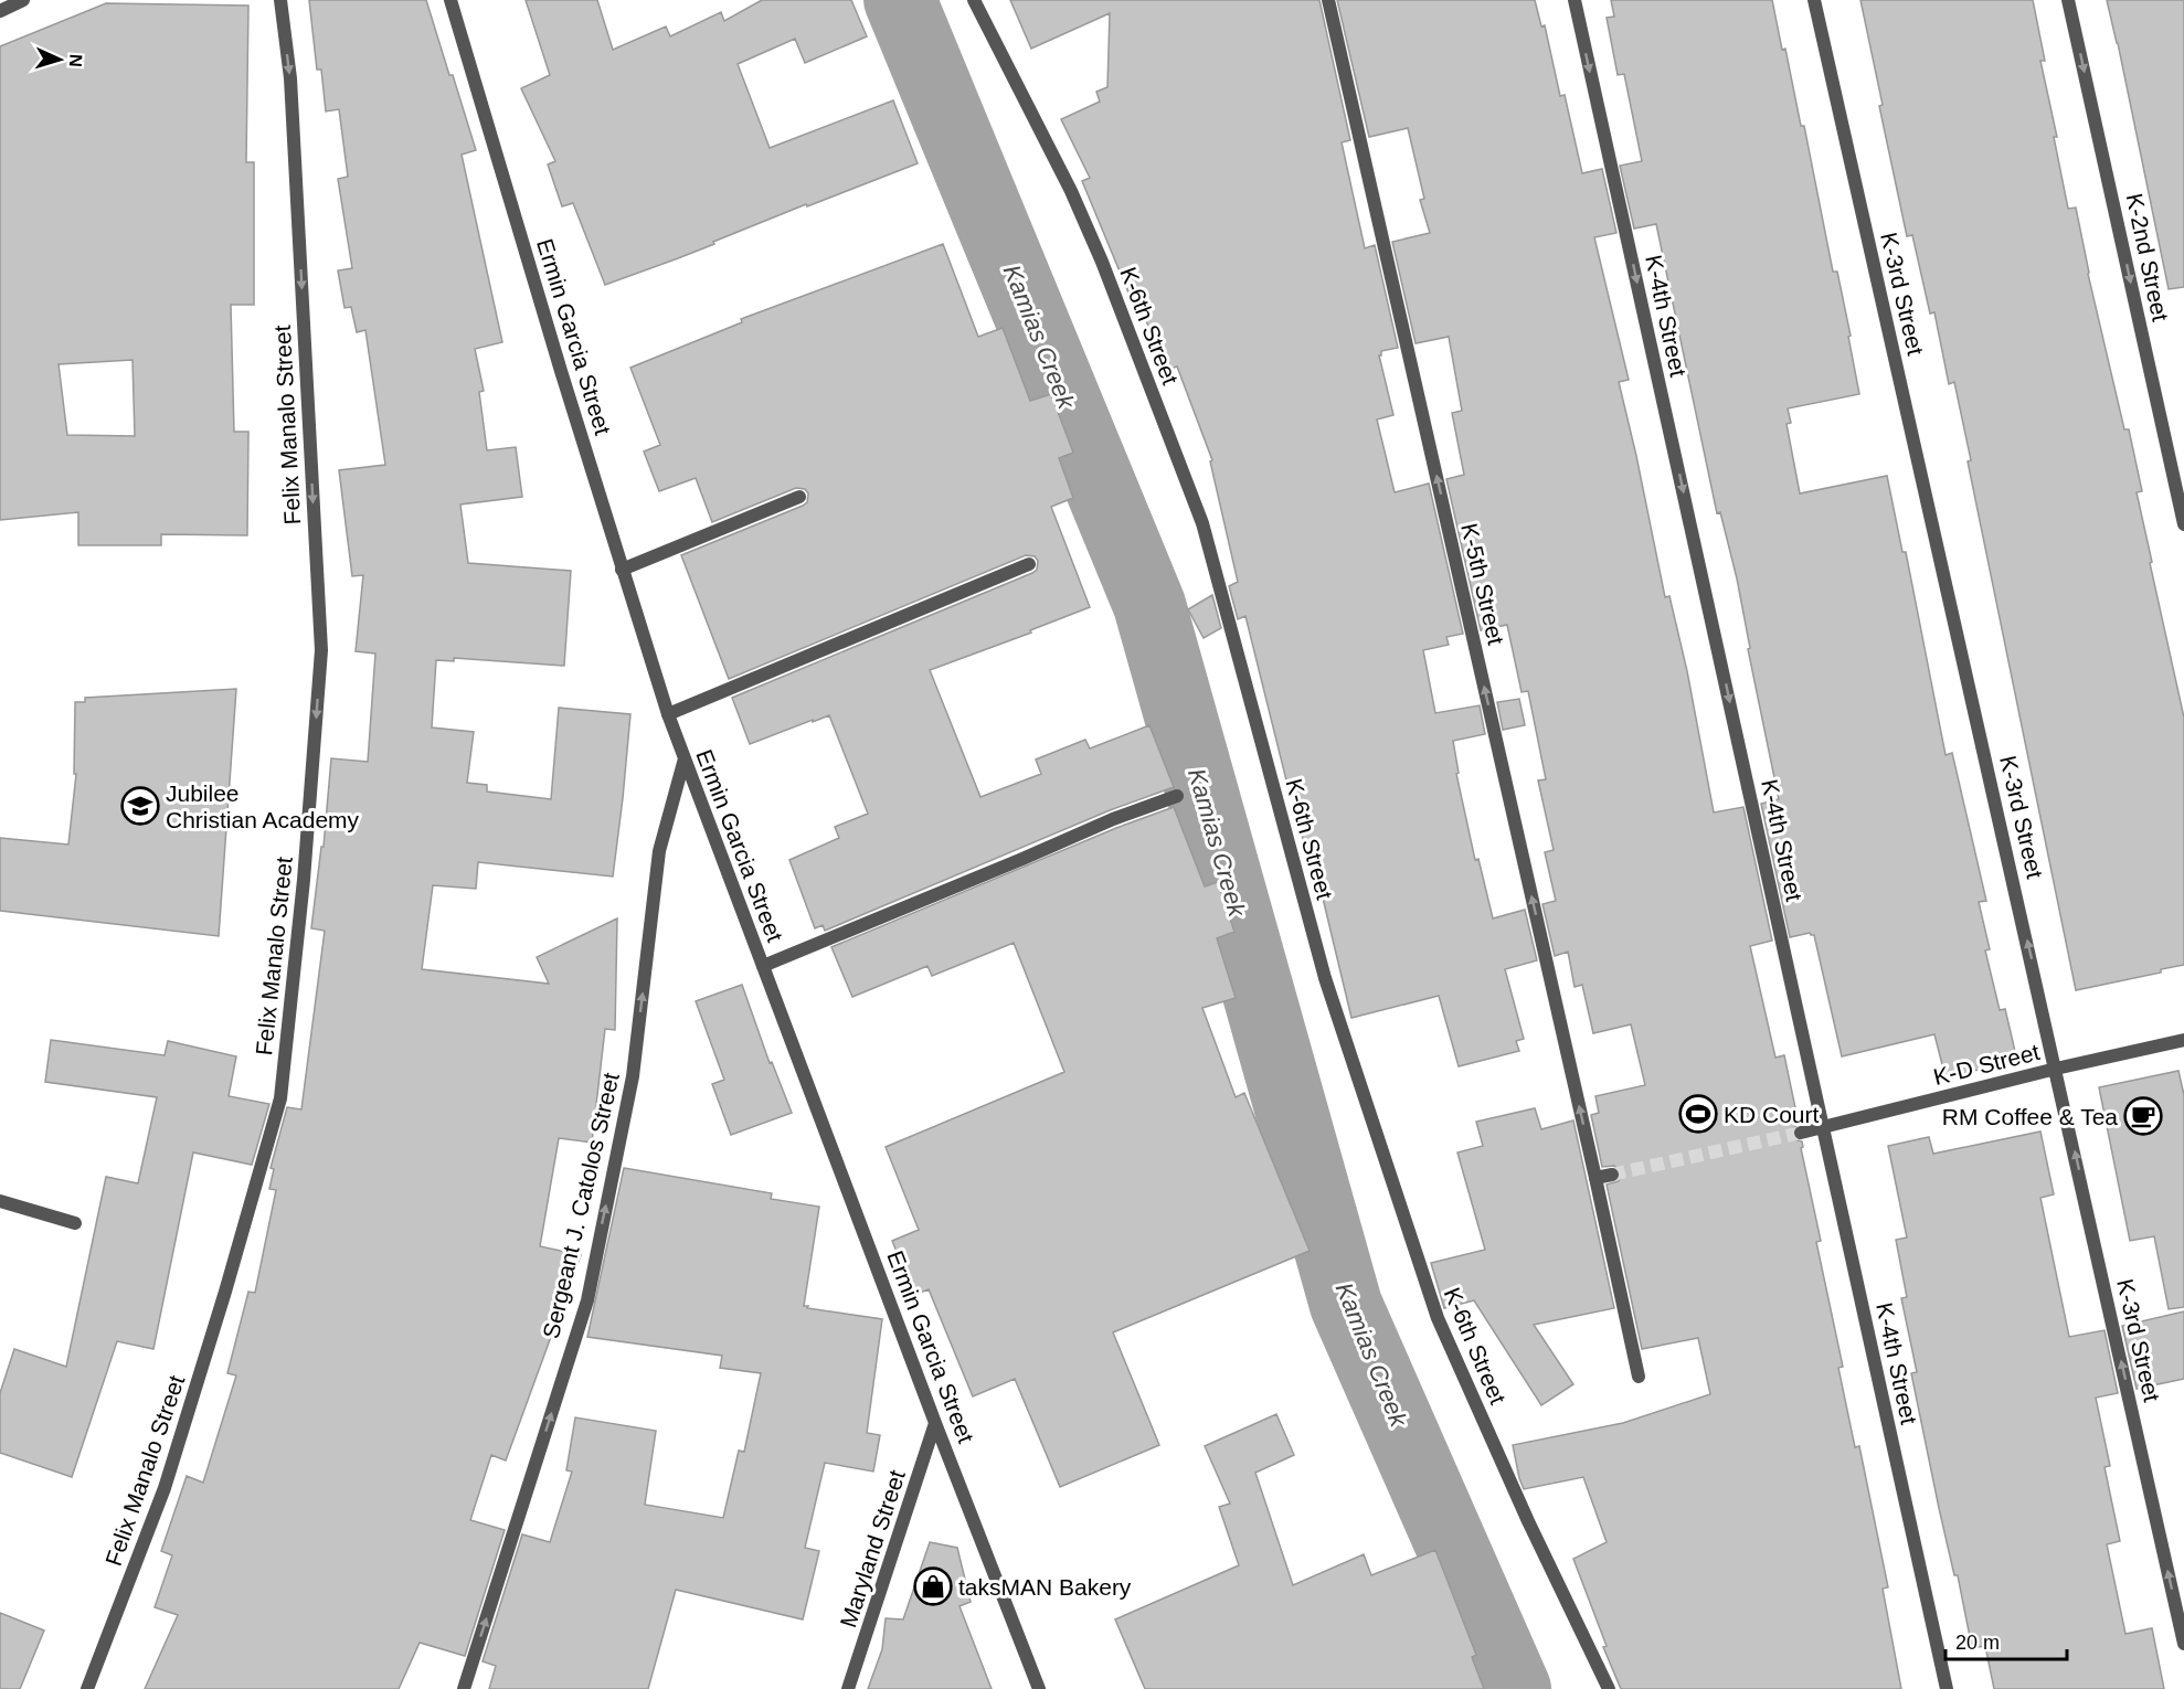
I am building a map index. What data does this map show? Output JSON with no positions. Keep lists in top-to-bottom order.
{
  "streets": {
    "street": [
      "K-2nd Street",
      "K-3rd Street",
      "K-4th Street",
      "K-6th Street",
      "Ermin Garcia Street",
      "Felix Manalo Street",
      "K-5th Street",
      "K-D Street",
      "Sergeant J. Catolos Street",
      "Maryland Street"
    ]
  },
  "crossings": [
    ["K-3rd Street", "K-D Street"],
    ["K-4th Street", "K-D Street"],
    ["Ermin Garcia Street", "Sergeant J. Catolos Street"],
    ["Ermin Garcia Street", "Maryland Street"]
  ],
  "one_way": [
    "K-2nd Street",
    "K-3rd Street",
    "K-4th Street",
    "Felix Manalo Street",
    "K-5th Street",
    "Sergeant J. Catolos Street"
  ],
  "water": ["Kamias Creek"],
  "places": {
    "school or university": ["Jubilee Christian Academy"],
    "sports": ["KD Court"],
    "cafe": ["RM Coffee & Tea"],
    "shop": ["taksMAN Bakery"]
  },
  "scale_bar": "20 m",
  "north": "right"
}
